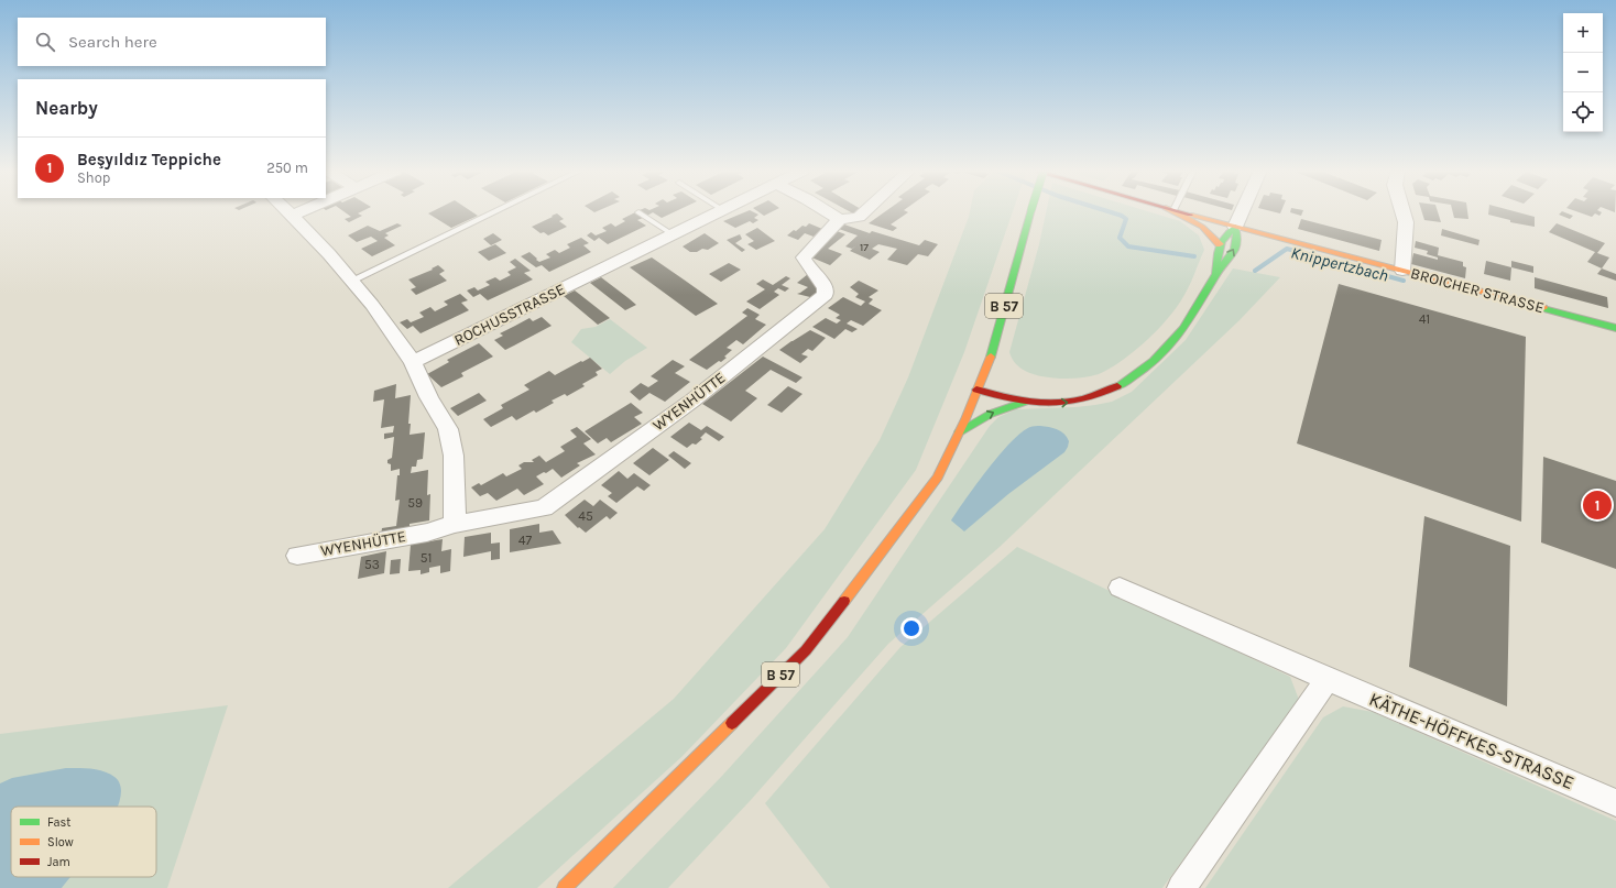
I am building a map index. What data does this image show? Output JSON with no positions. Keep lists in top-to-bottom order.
{
  "streets": {
    "main road": ["BROICHER STRASSE", "B 57"],
    "street": ["ROCHUSSTRASSE", "WYENHÜTTE", "KÄTHE-HÖFFKES-STRASSE"]
  },
  "water": ["Knippertzbach"],
  "house_numbers": [
    "17",
    "41",
    "59",
    "45",
    "47",
    "51",
    "53"
  ],
  "legend": ["Fast", "Slow", "Jam"],
  "page": {
    "map_buttons": ["+", "−"],
    "search": "Search here",
    "heading": "Nearby",
    "list": [
      {
        "mark": "1",
        "name": "Beşyıldız Teppiche",
        "note": "Shop",
        "value": "250 m"
      }
    ],
    "pins": "1"
  }
}
